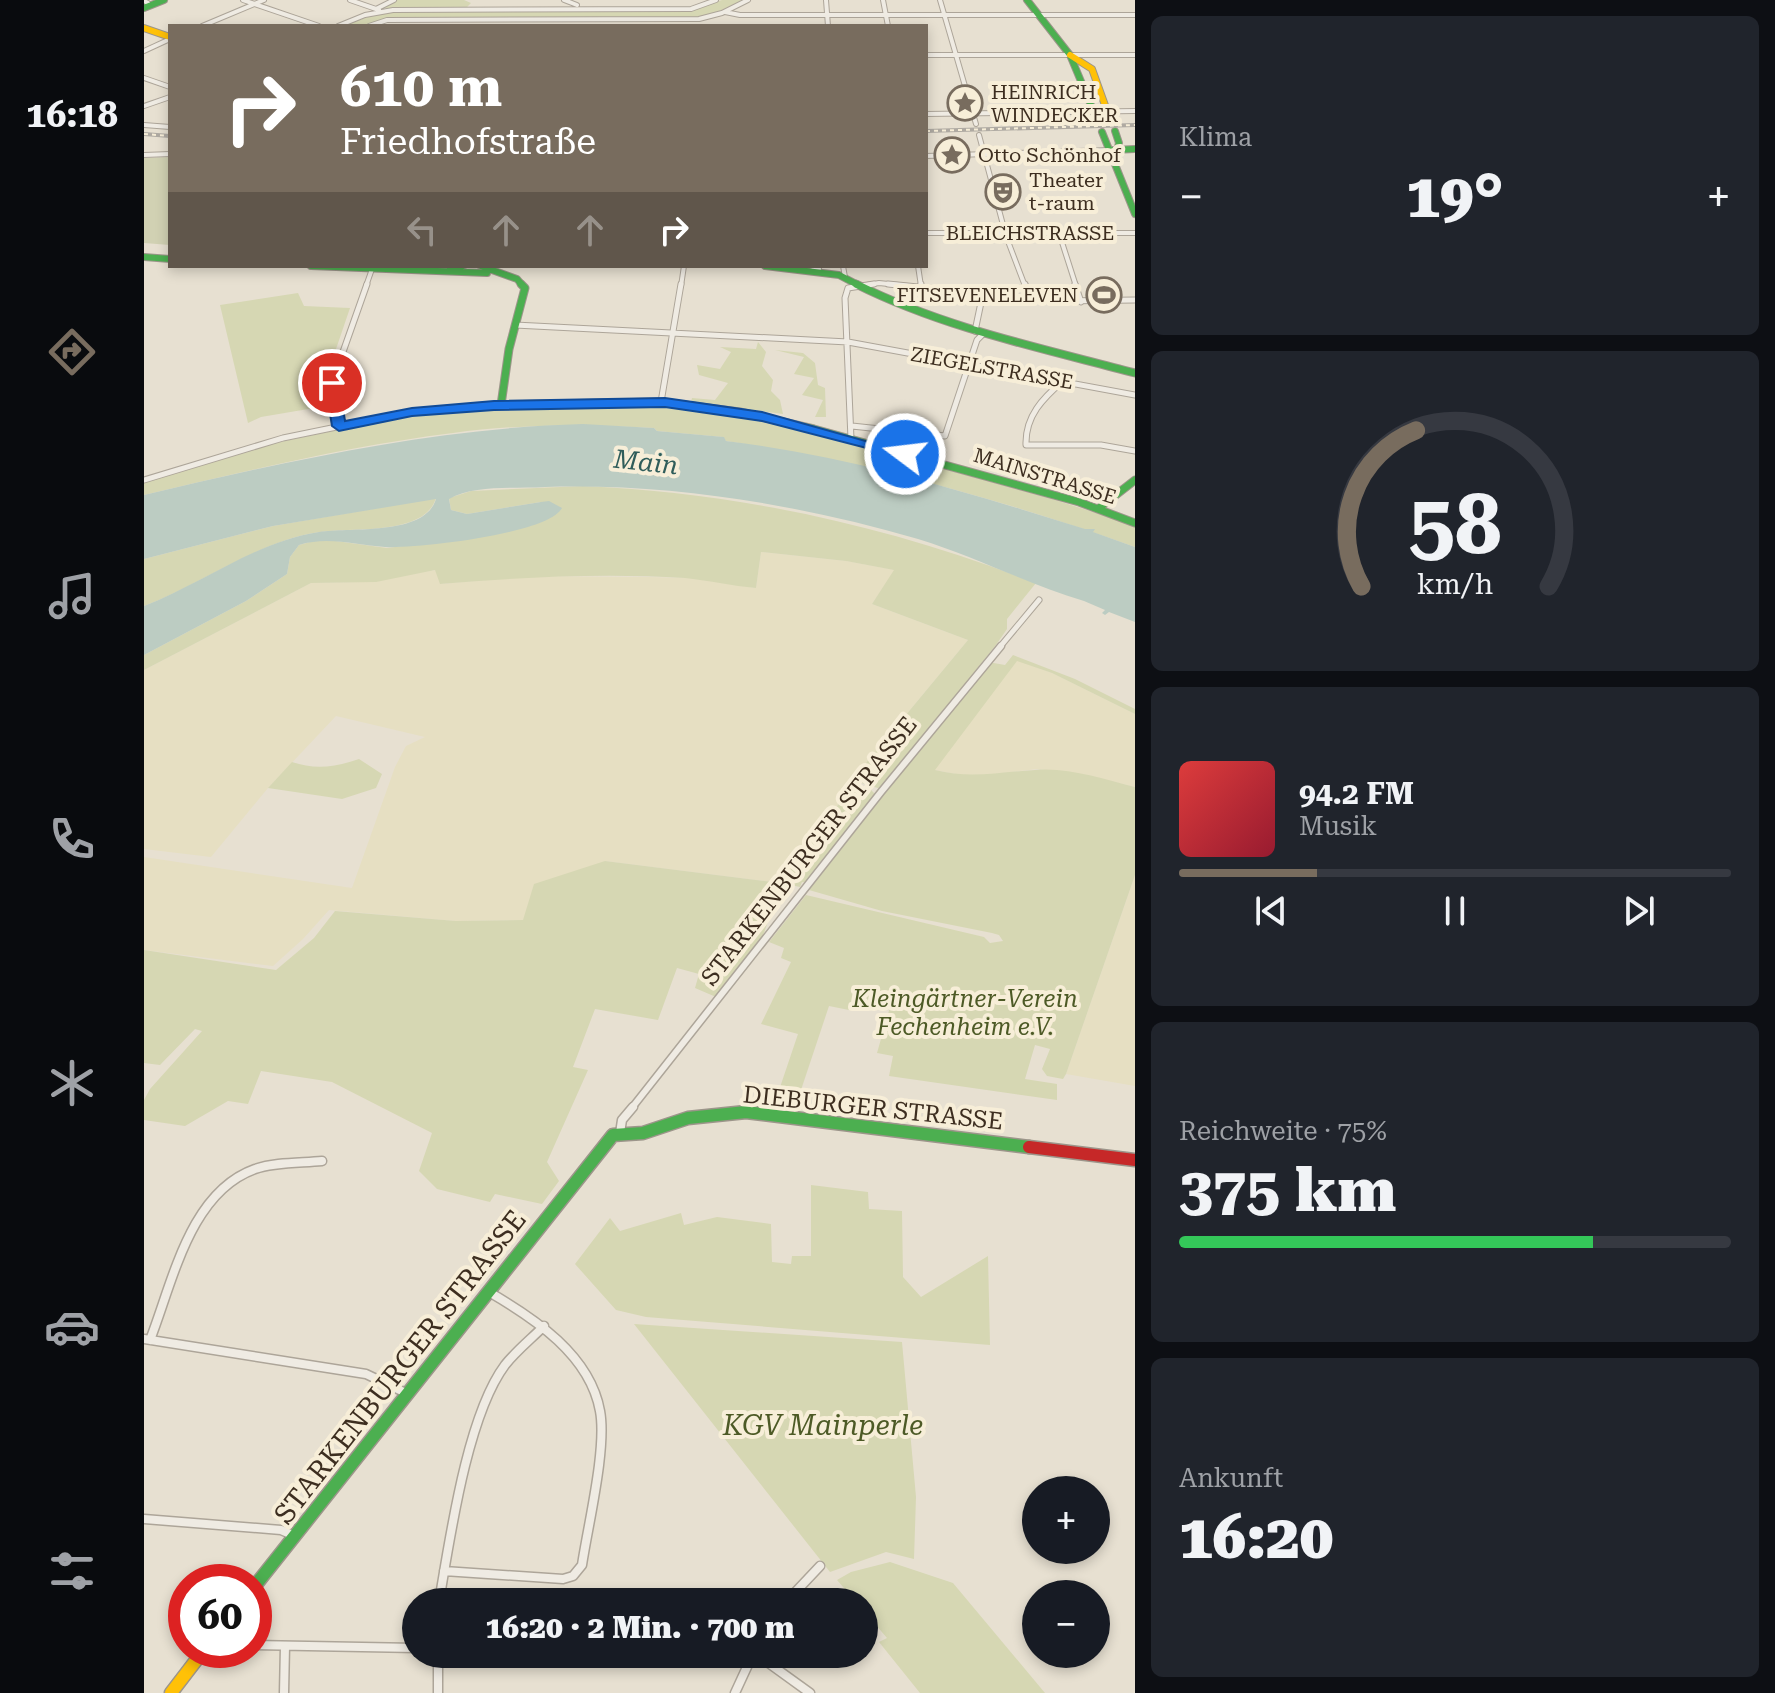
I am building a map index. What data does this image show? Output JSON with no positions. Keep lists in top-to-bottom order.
{
  "streets": {
    "main road": ["MAINSTRASSE", "STARKENBURGER STRASSE", "DIEBURGER STRASSE"],
    "street": ["BLEICHSTRASSE", "ZIEGELSTRASSE"]
  },
  "crossings": [
    ["STARKENBURGER STRASSE", "DIEBURGER STRASSE"]
  ],
  "water": ["Main"],
  "parks": ["Kleingärtner-Verein Fechenheim e.V.", "KGV Mainperle"],
  "places": {
    "place": ["HEINRICH WINDECKER", "Otto Schönhof"],
    "theatre": ["Theater t-raum"],
    "sports": ["FITSEVENELEVEN"]
  },
  "page": {
    "tabs": "16:18",
    "tile": [
      "Klima",
      ["Reichweite · 75%", "375 km"],
      ["Ankunft", "16:20"]
    ],
    "turn": ["610 m", "Friedhofstraße"],
    "heat": ["−", "19°", "+"],
    "song": ["94.2 FM", "Musik"],
    "map_buttons": ["+", "−"],
    "limit": "60",
    "trip": "16:20 · 2 Min. · 700 m",
    "gauge": ["58", "km/h"]
  }
}
